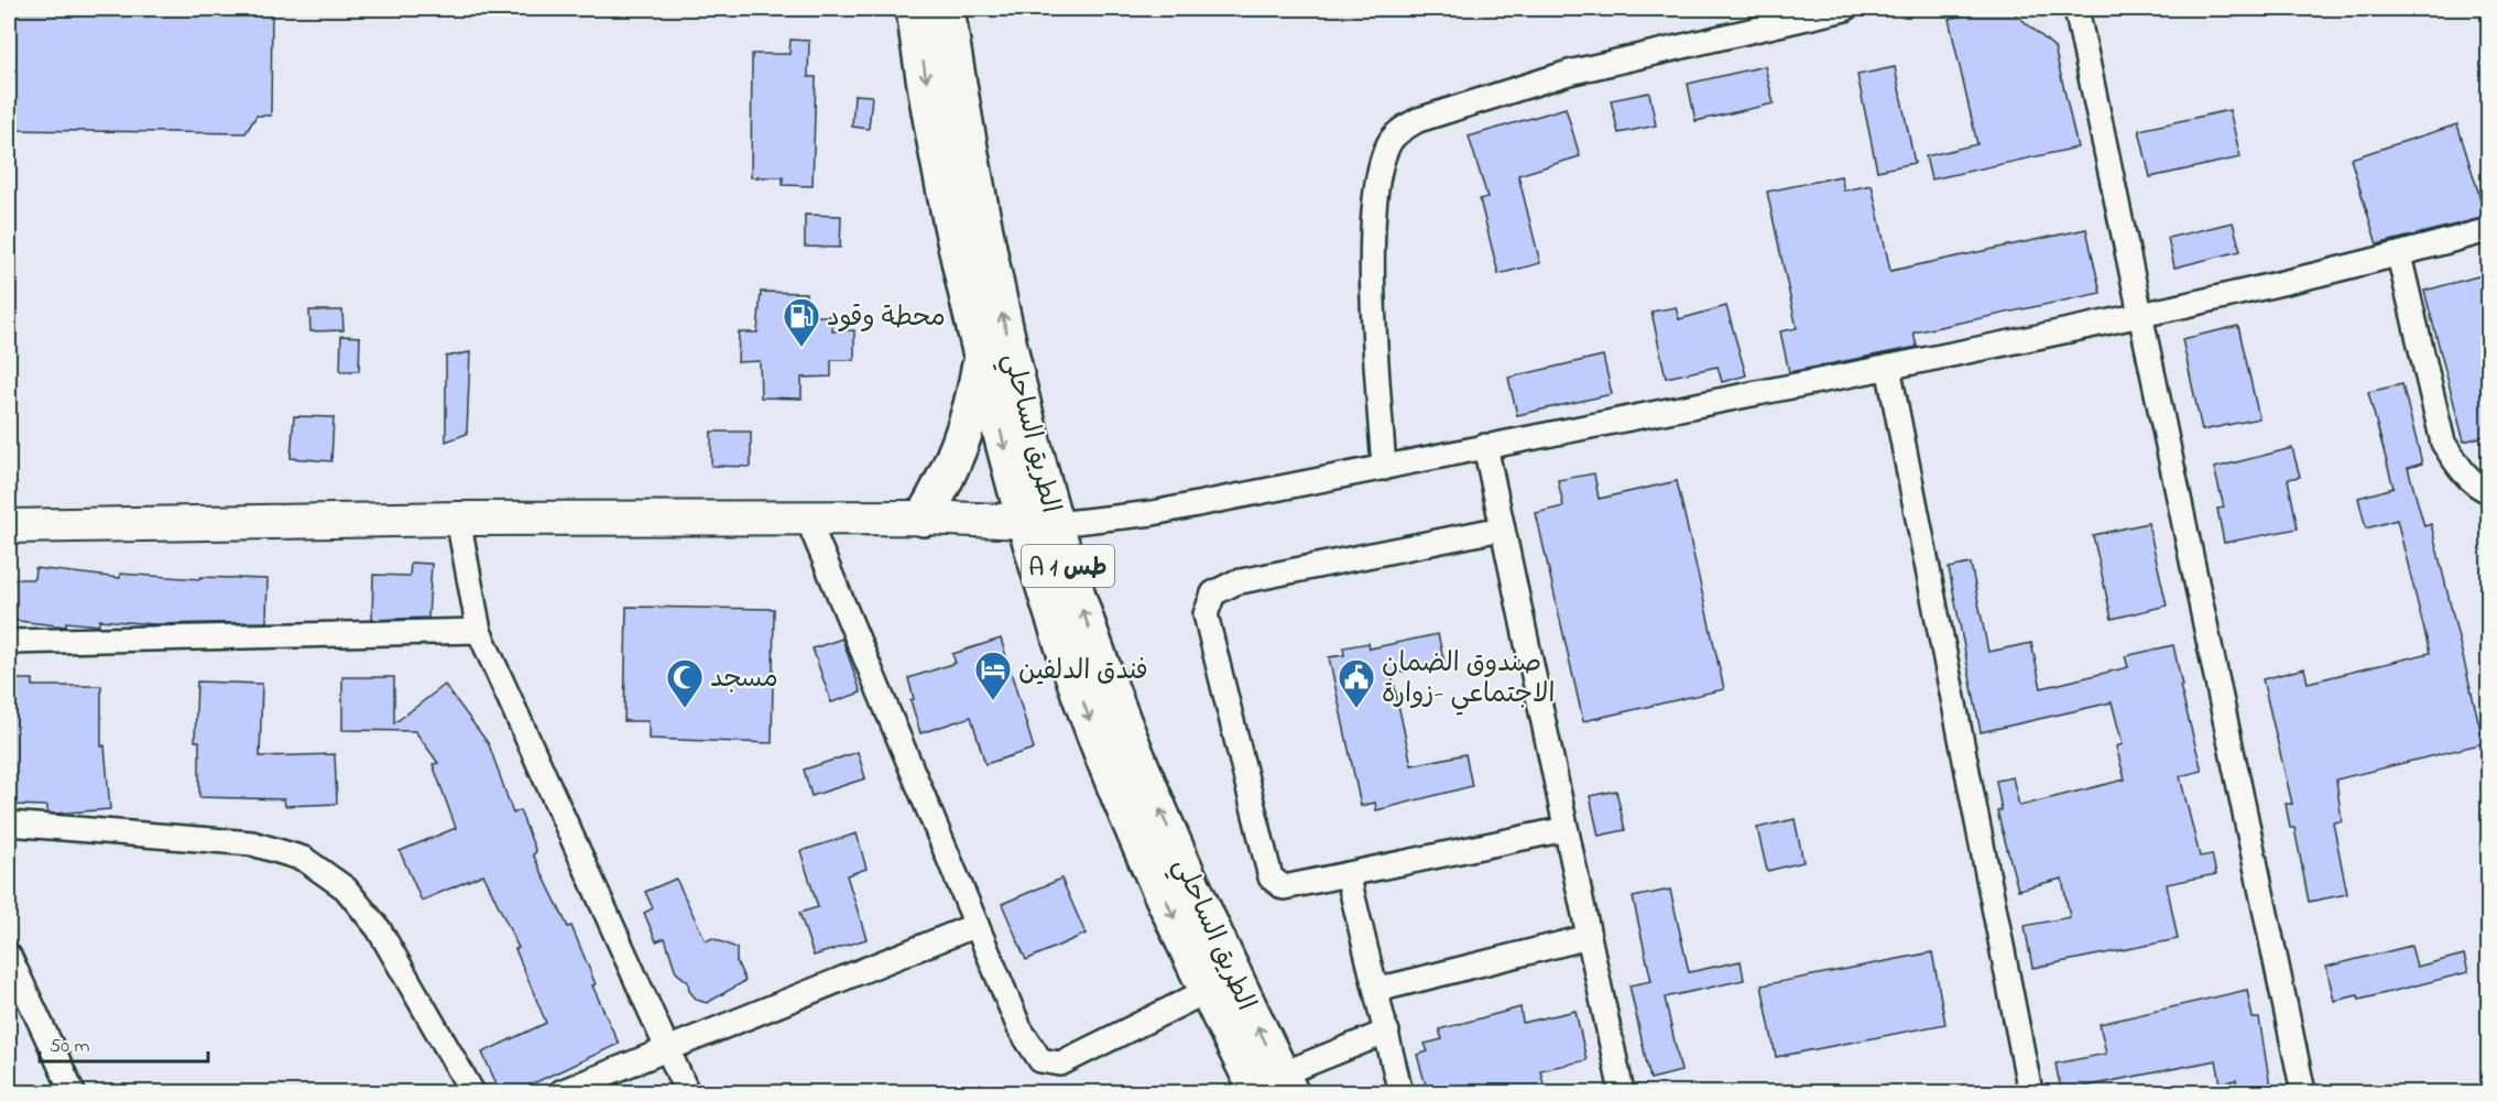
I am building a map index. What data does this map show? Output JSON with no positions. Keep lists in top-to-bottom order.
{
  "streets": {
    "highway": ["الطريق الساحلي", "A 1 طس"]
  },
  "places": {
    "fuel station": ["محطة وقود"],
    "hotel": ["فندق الدلفين"],
    "mosque": ["مسجد"],
    "public building": ["صندوق الضمان الاجتماعي -زوارة"]
  },
  "scale_bar": "50 m"
}
